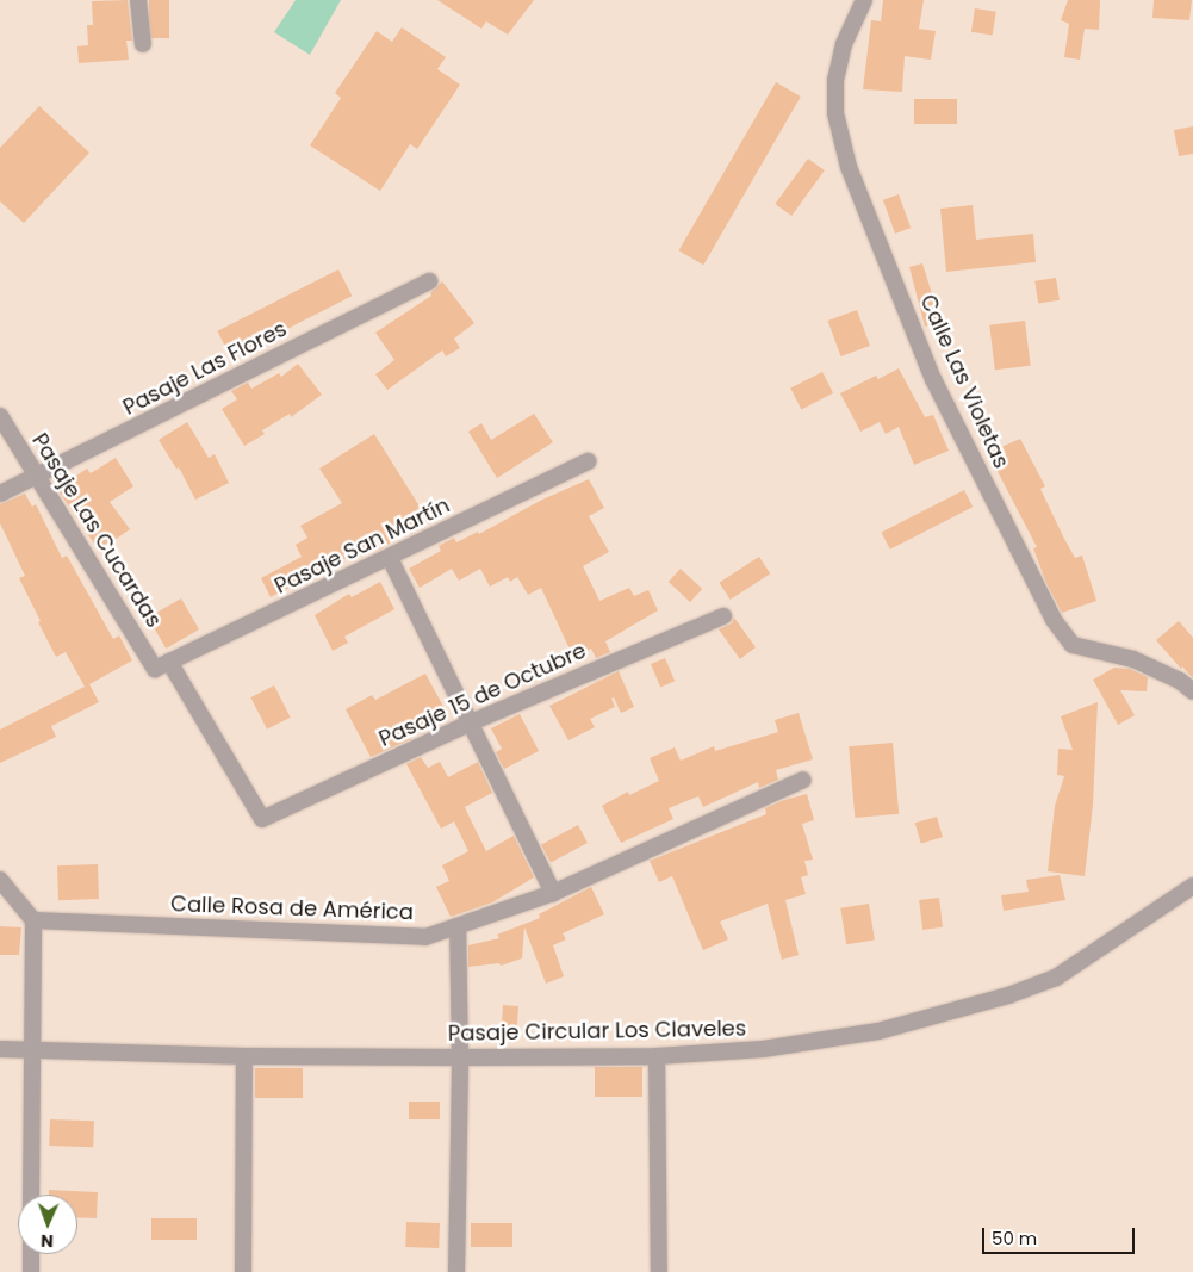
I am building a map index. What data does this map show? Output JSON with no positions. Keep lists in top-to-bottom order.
{
  "streets": {
    "street": [
      "Pasaje Las Flores",
      "Calle Las Violetas",
      "Pasaje Las Cucardas",
      "Pasaje San Martín",
      "Pasaje 15 de Octubre",
      "Calle Rosa de América",
      "Pasaje Circular Los Claveles"
    ]
  },
  "crossings": [
    ["Pasaje Las Flores", "Pasaje Las Cucardas"],
    ["Pasaje Las Cucardas", "Pasaje San Martín"],
    ["Pasaje Las Cucardas", "Pasaje 15 de Octubre"]
  ],
  "scale_bar": "50 m",
  "north": "bottom"
}
